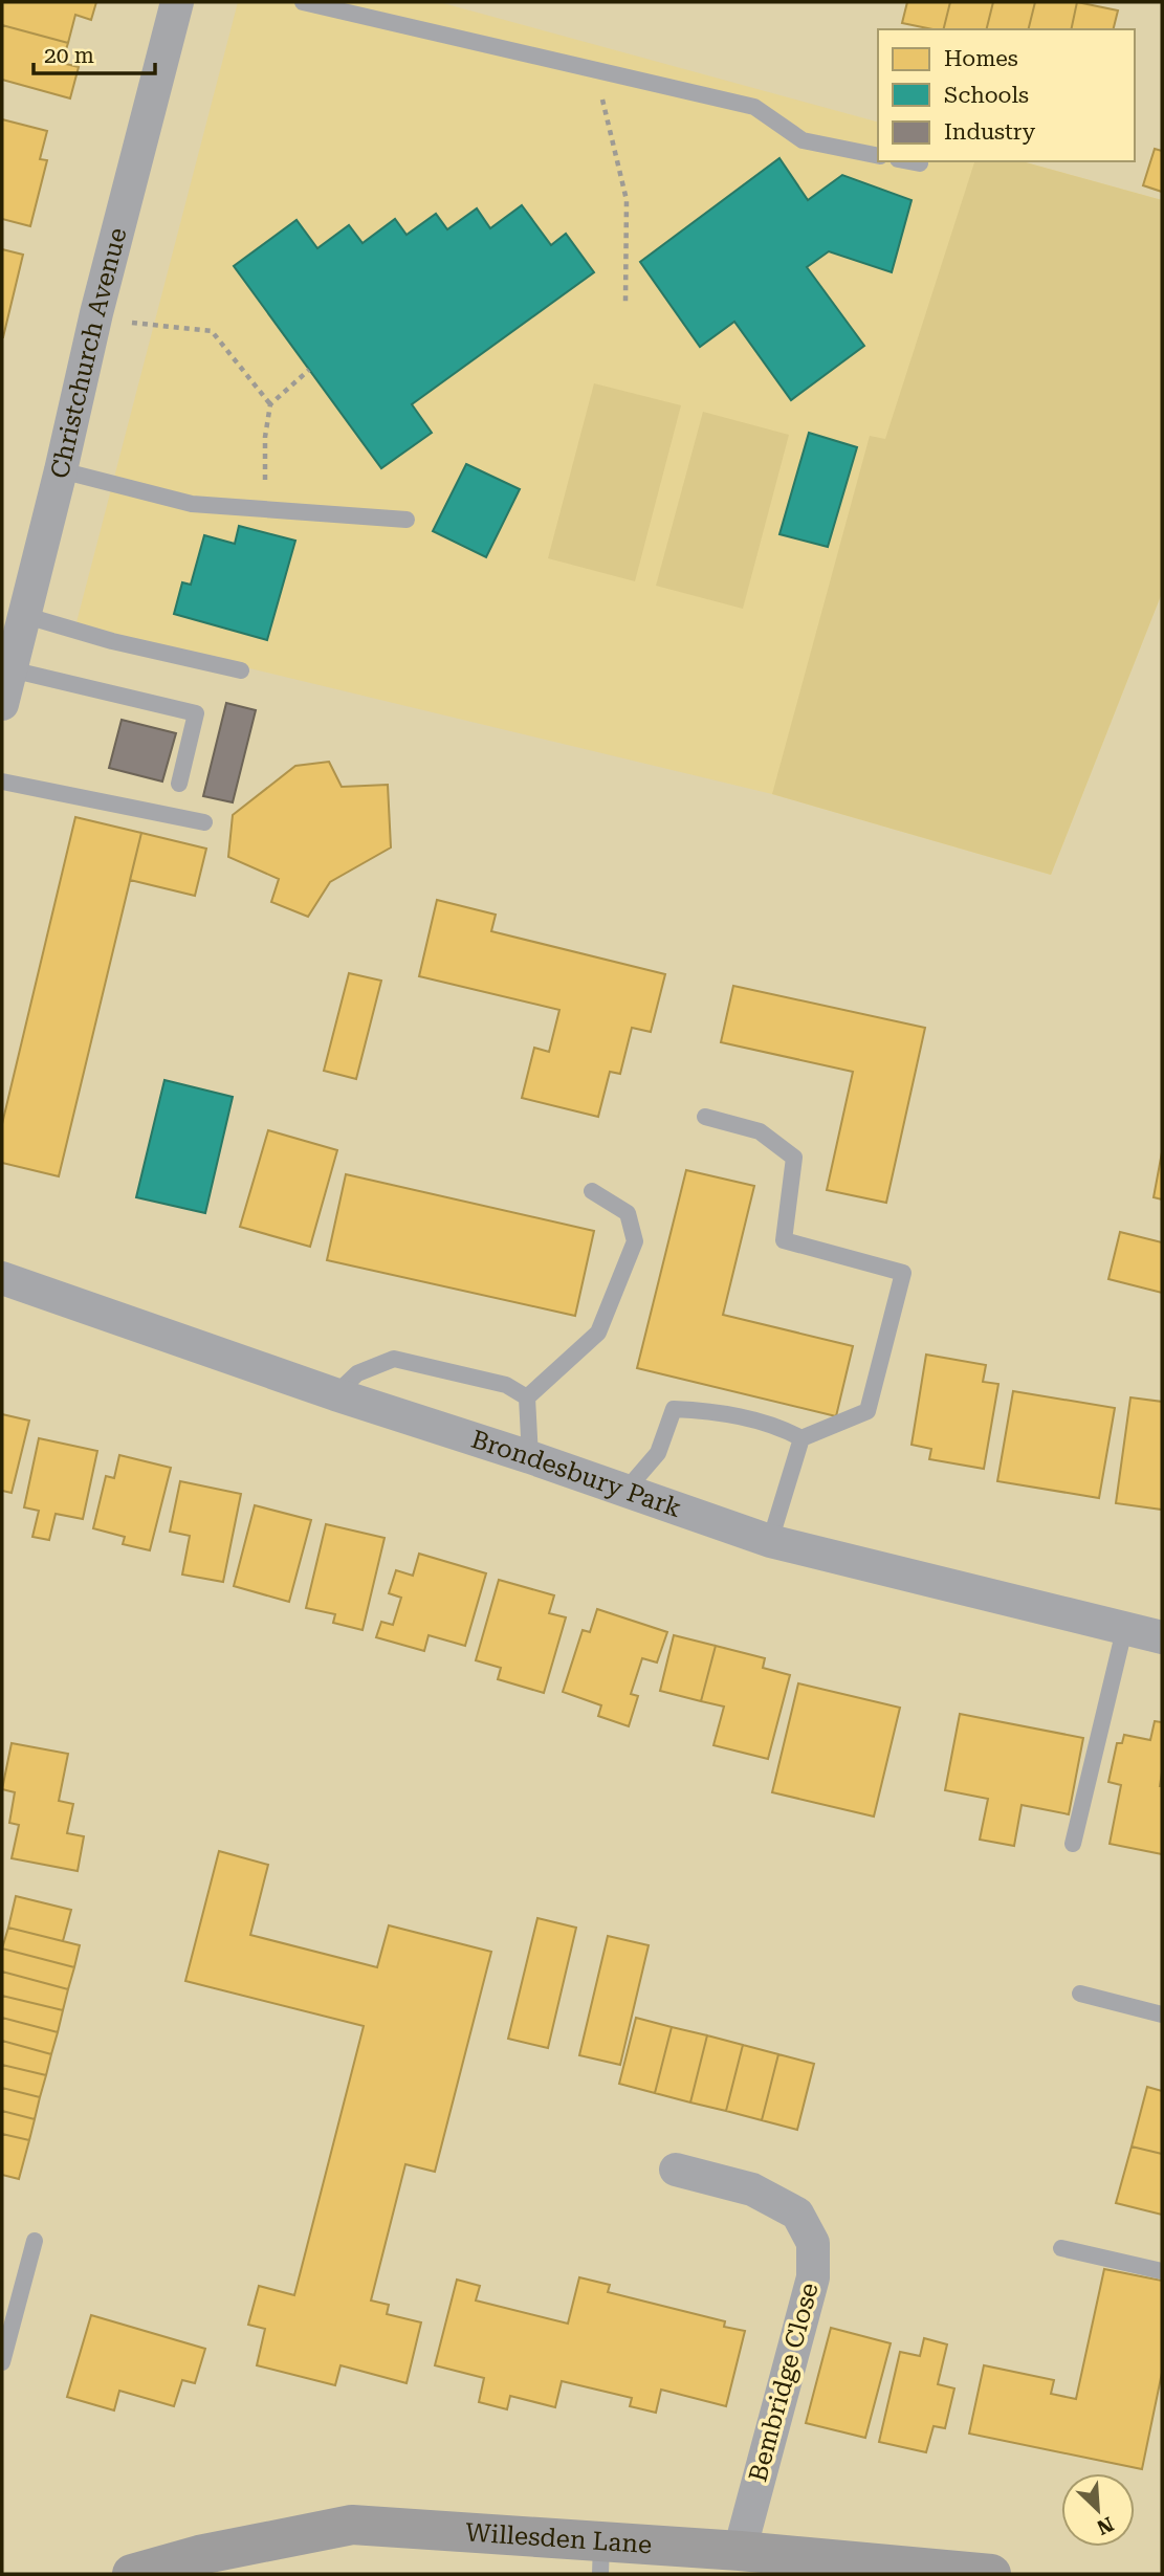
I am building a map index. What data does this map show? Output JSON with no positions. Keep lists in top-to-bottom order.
{
  "streets": {
    "main road": ["Willesden Lane"],
    "street": ["Christchurch Avenue", "Brondesbury Park", "Bembridge Close"]
  },
  "crossings": [
    ["Bembridge Close", "Willesden Lane"]
  ],
  "legend": ["Homes", "Schools", "Industry"],
  "scale_bar": "20 m",
  "north": "bottom right"
}
